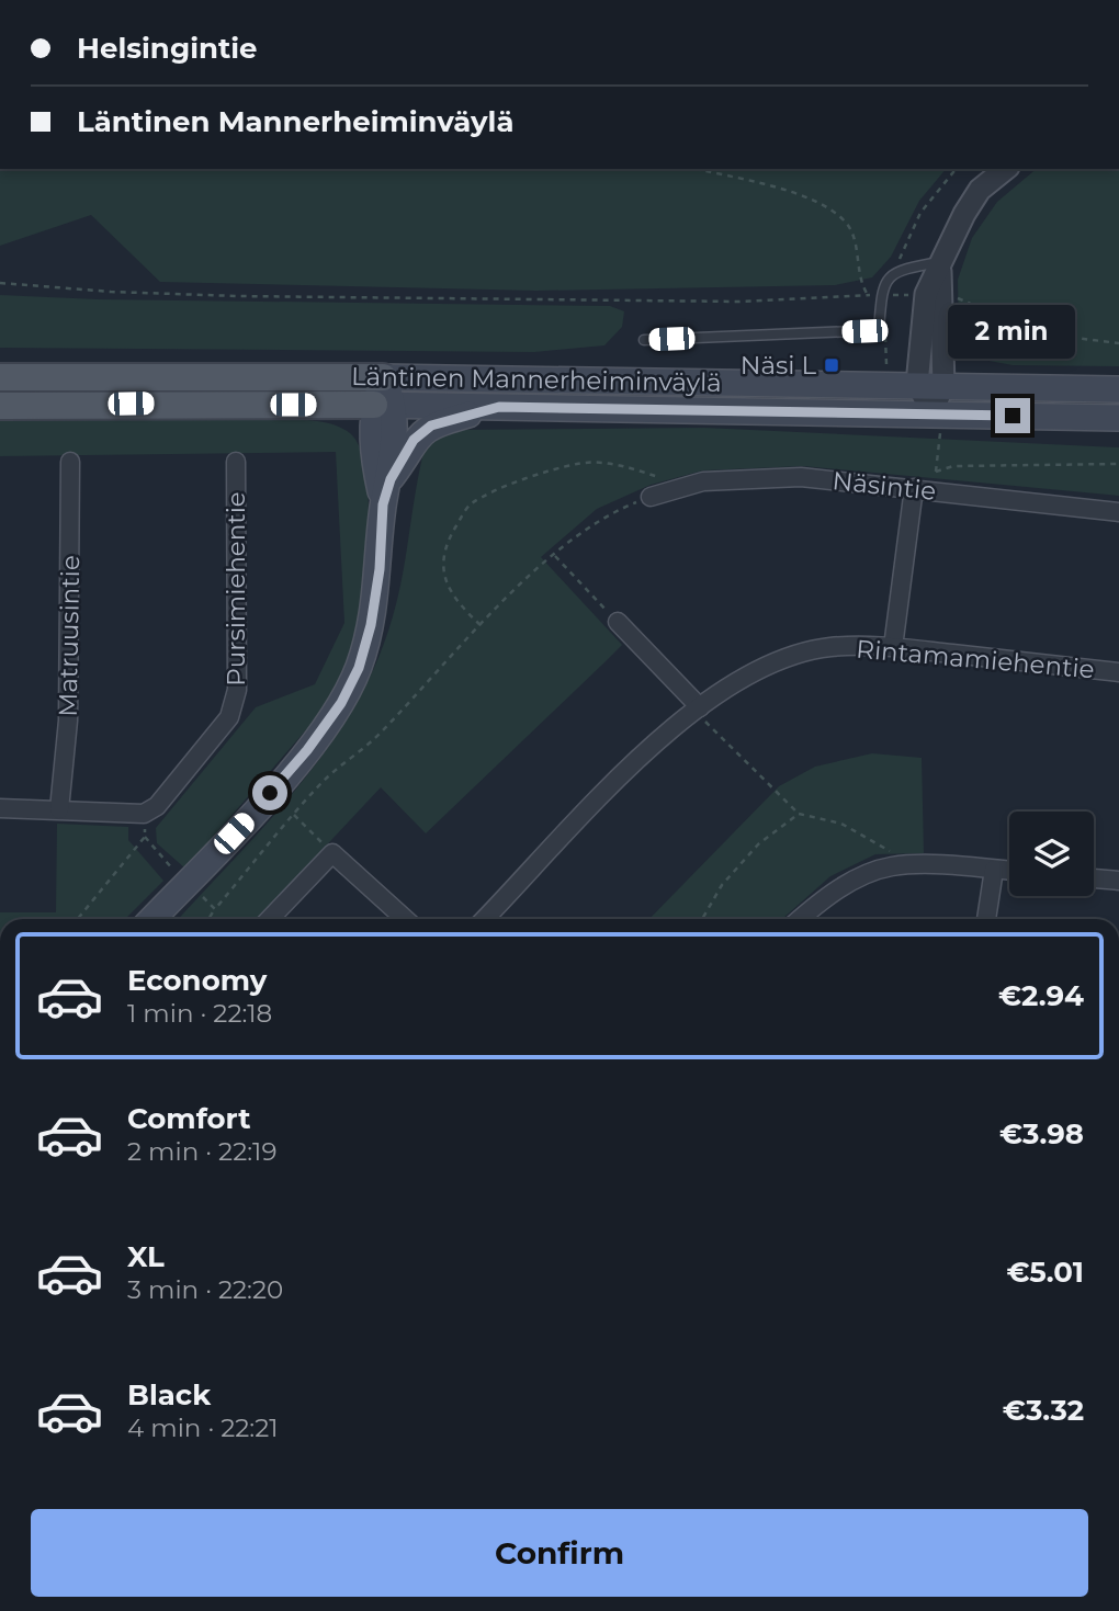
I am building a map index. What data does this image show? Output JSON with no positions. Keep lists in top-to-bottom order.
{
  "streets": {
    "main road": ["Läntinen Mannerheiminväylä"],
    "street": [
      "Näsintie",
      "Pursimiehentie",
      "Matruusintie",
      "Rintamamiehentie"
    ]
  },
  "places": {
    "transit": ["Näsi L"]
  },
  "page": {
    "banner": ["Helsingintie", "Läntinen Mannerheiminväylä"],
    "bubble": "2 min",
    "list": [
      {
        "name": "Economy",
        "note": "1 min · 22:18",
        "value": "€2.94"
      },
      {
        "name": "Comfort",
        "note": "2 min · 22:19",
        "value": "€3.98"
      },
      {
        "name": "XL",
        "note": "3 min · 22:20",
        "value": "€5.01"
      },
      {
        "name": "Black",
        "note": "4 min · 22:21",
        "value": "€3.32"
      }
    ],
    "buttons": "Confirm"
  }
}
